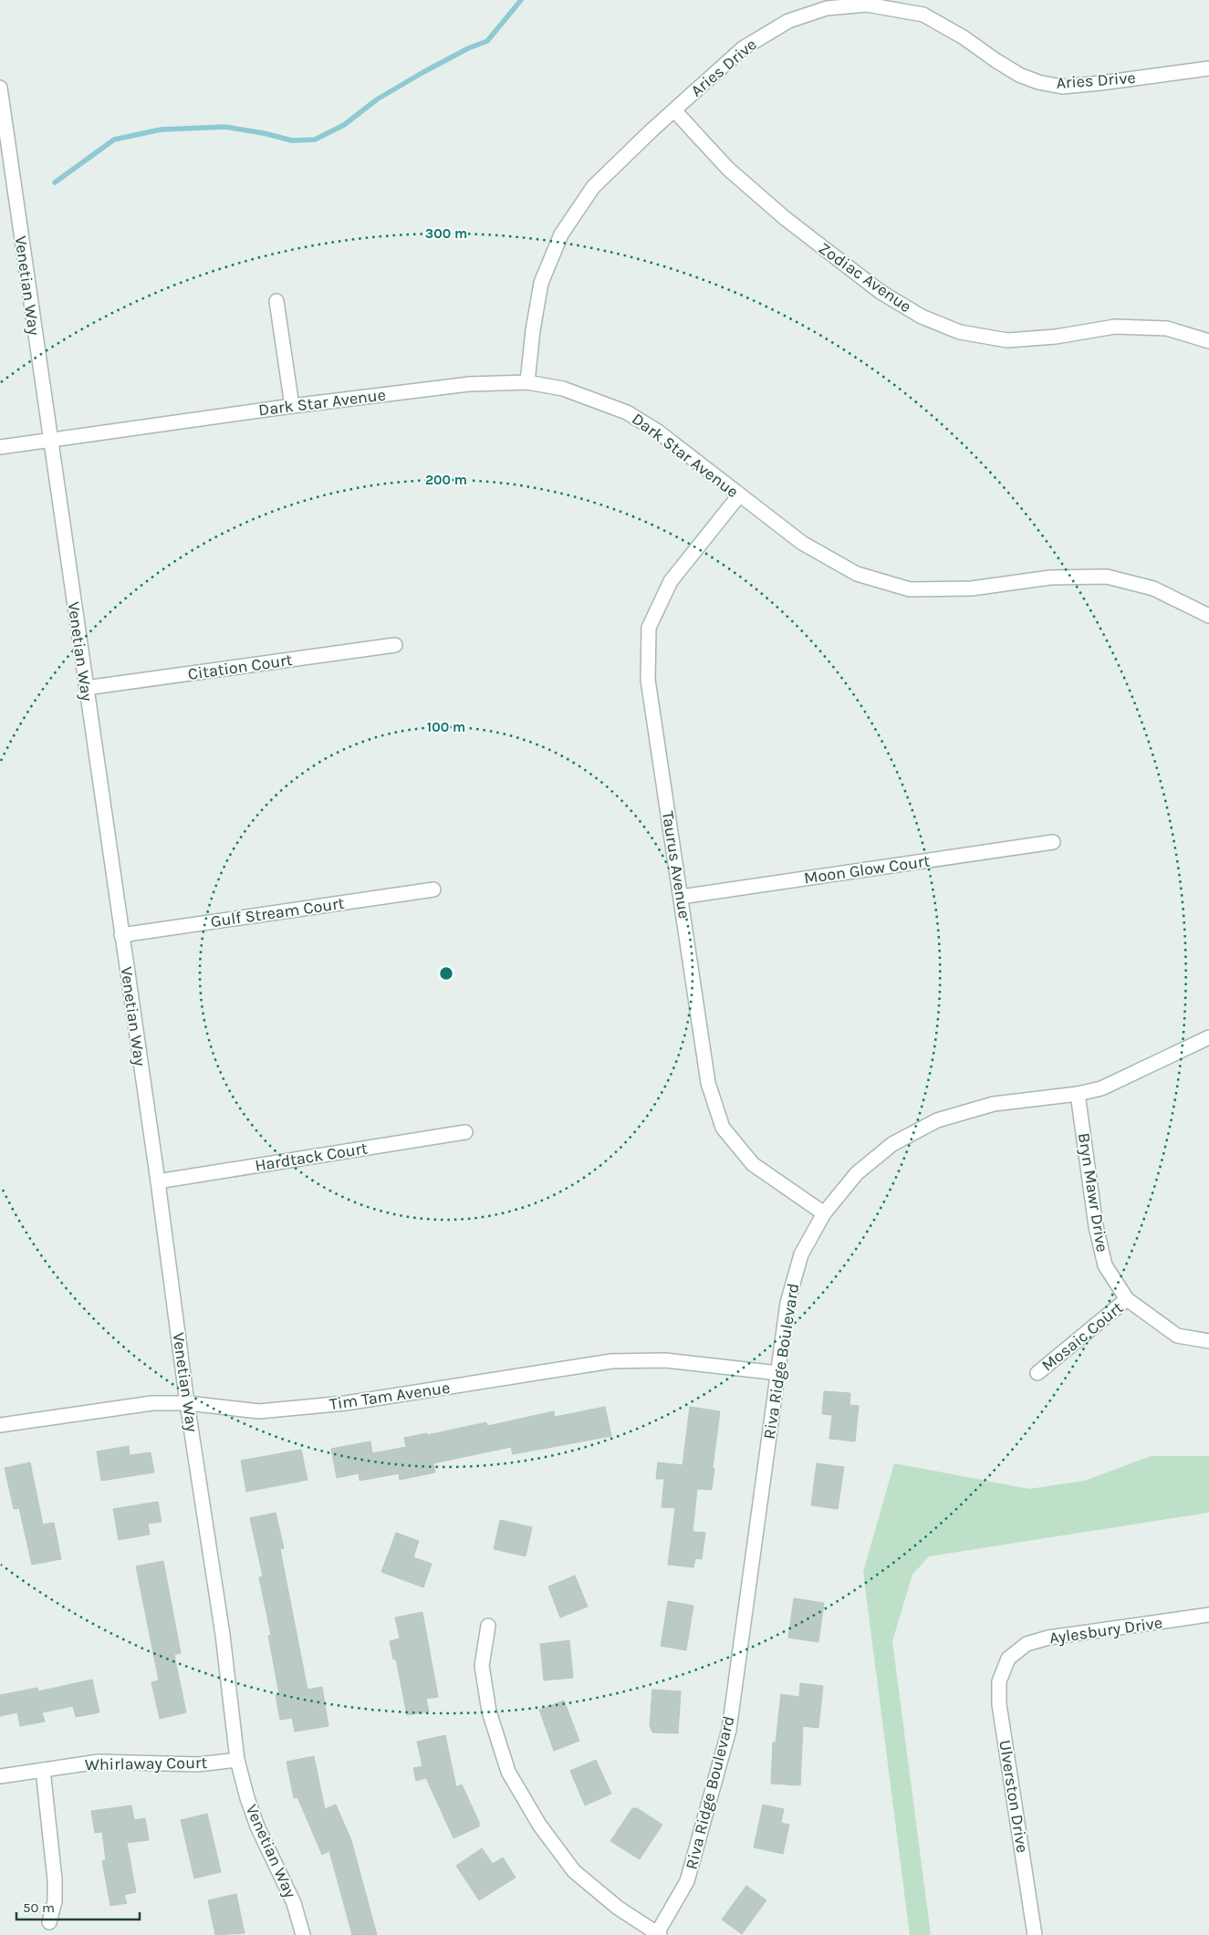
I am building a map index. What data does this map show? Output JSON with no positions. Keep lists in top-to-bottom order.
{
  "streets": {
    "street": [
      "Aries Drive",
      "Zodiac Avenue",
      "Venetian Way",
      "Dark Star Avenue",
      "Citation Court",
      "Taurus Avenue",
      "Moon Glow Court",
      "Gulf Stream Court",
      "Hardtack Court",
      "Bryn Mawr Drive",
      "Mosaic Court",
      "Riva Ridge Boulevard",
      "Tim Tam Avenue",
      "Aylesbury Drive",
      "Whirlaway Court",
      "Ulverston Drive"
    ]
  },
  "crossings": [
    ["Aries Drive", "Zodiac Avenue"],
    ["Aries Drive", "Dark Star Avenue"],
    ["Venetian Way", "Dark Star Avenue"],
    ["Venetian Way", "Citation Court"],
    ["Venetian Way", "Gulf Stream Court"],
    ["Venetian Way", "Hardtack Court"],
    ["Venetian Way", "Tim Tam Avenue"],
    ["Venetian Way", "Whirlaway Court"],
    ["Dark Star Avenue", "Taurus Avenue"],
    ["Taurus Avenue", "Moon Glow Court"],
    ["Taurus Avenue", "Riva Ridge Boulevard"],
    ["Bryn Mawr Drive", "Mosaic Court"],
    ["Bryn Mawr Drive", "Riva Ridge Boulevard"],
    ["Riva Ridge Boulevard", "Tim Tam Avenue"],
    ["Aylesbury Drive", "Ulverston Drive"]
  ],
  "scale_bar": "50 m",
  "rings": ["300 m", "200 m", "100 m"]
}
